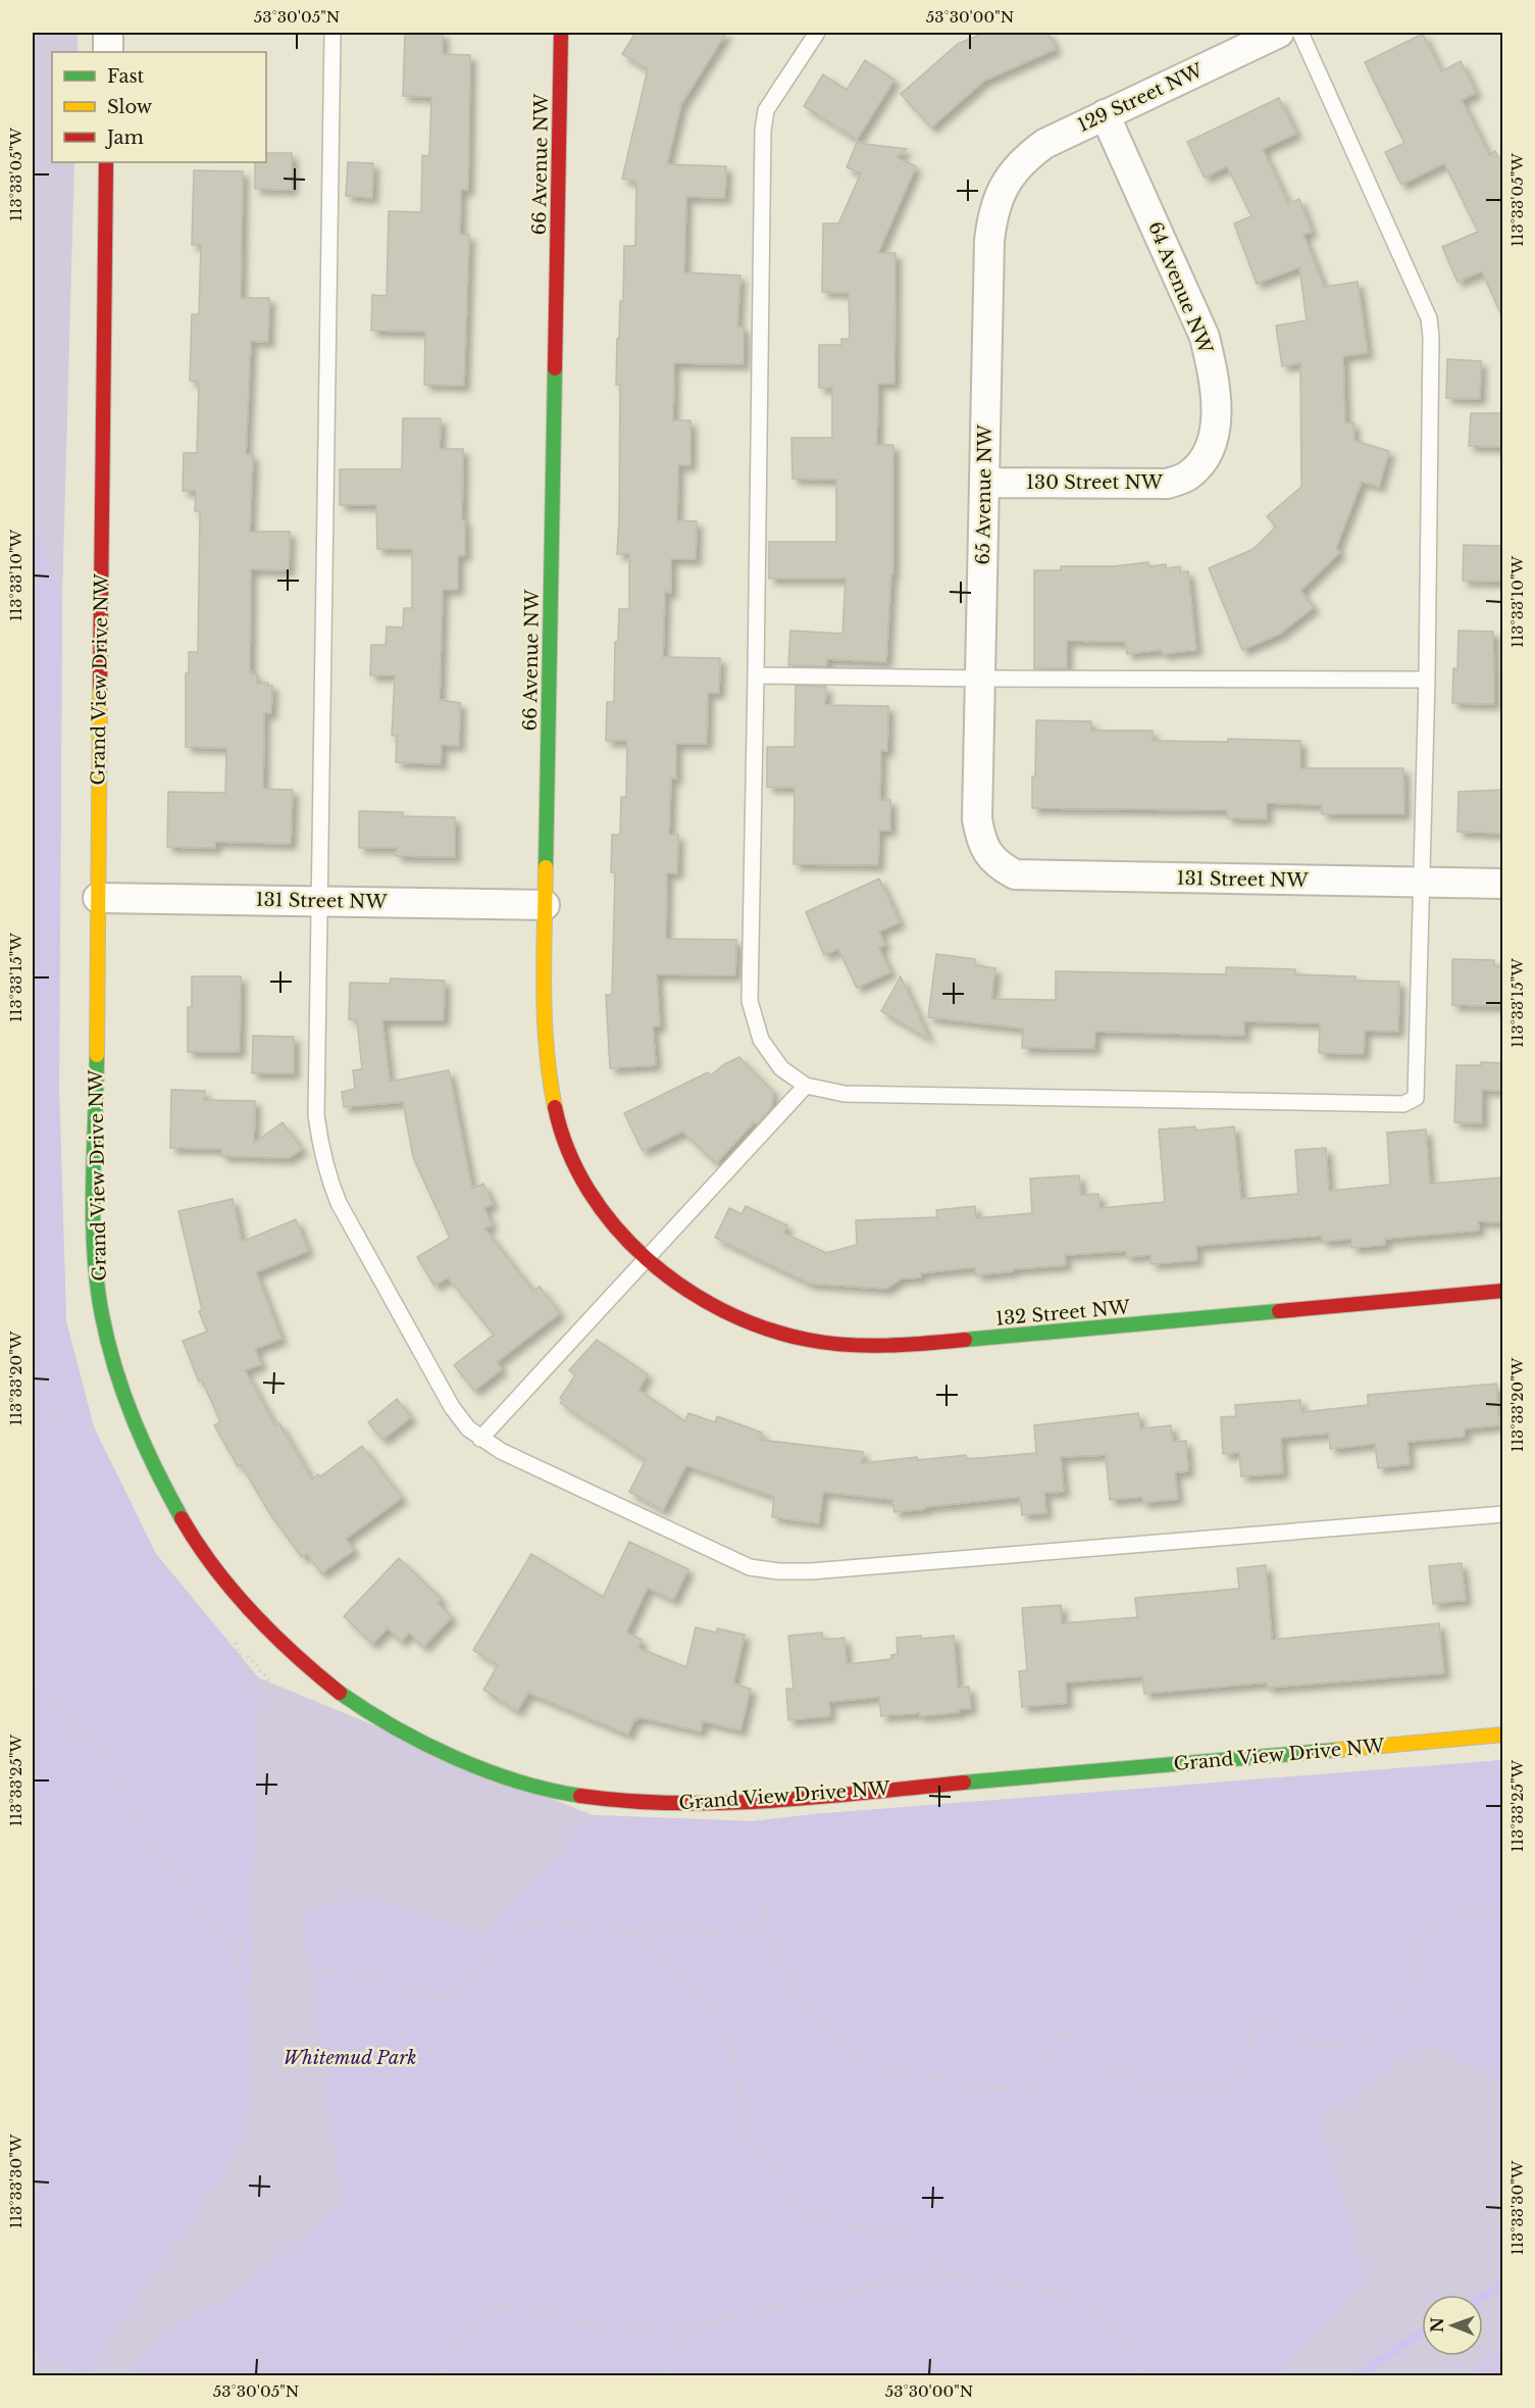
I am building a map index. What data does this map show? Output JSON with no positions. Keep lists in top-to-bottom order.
{
  "streets": {
    "street": [
      "129 Street NW",
      "66 Avenue NW",
      "64 Avenue NW",
      "130 Street NW",
      "65 Avenue NW",
      "Grand View Drive NW",
      "131 Street NW",
      "132 Street NW"
    ]
  },
  "crossings": [
    ["129 Street NW", "64 Avenue NW"],
    ["129 Street NW", "65 Avenue NW"],
    ["66 Avenue NW", "131 Street NW"],
    ["66 Avenue NW", "132 Street NW"],
    ["64 Avenue NW", "130 Street NW"],
    ["130 Street NW", "65 Avenue NW"],
    ["65 Avenue NW", "131 Street NW"],
    ["Grand View Drive NW", "131 Street NW"]
  ],
  "parks": ["Whitemud Park"],
  "legend": ["Fast", "Slow", "Jam"],
  "north": "left",
  "coordinates": [
    "53°30'05\"N",
    "53°30'00\"N",
    "113°33'05\"W",
    "113°33'10\"W",
    "113°33'15\"W",
    "113°33'20\"W",
    "113°33'25\"W",
    "113°33'30\"W"
  ]
}
